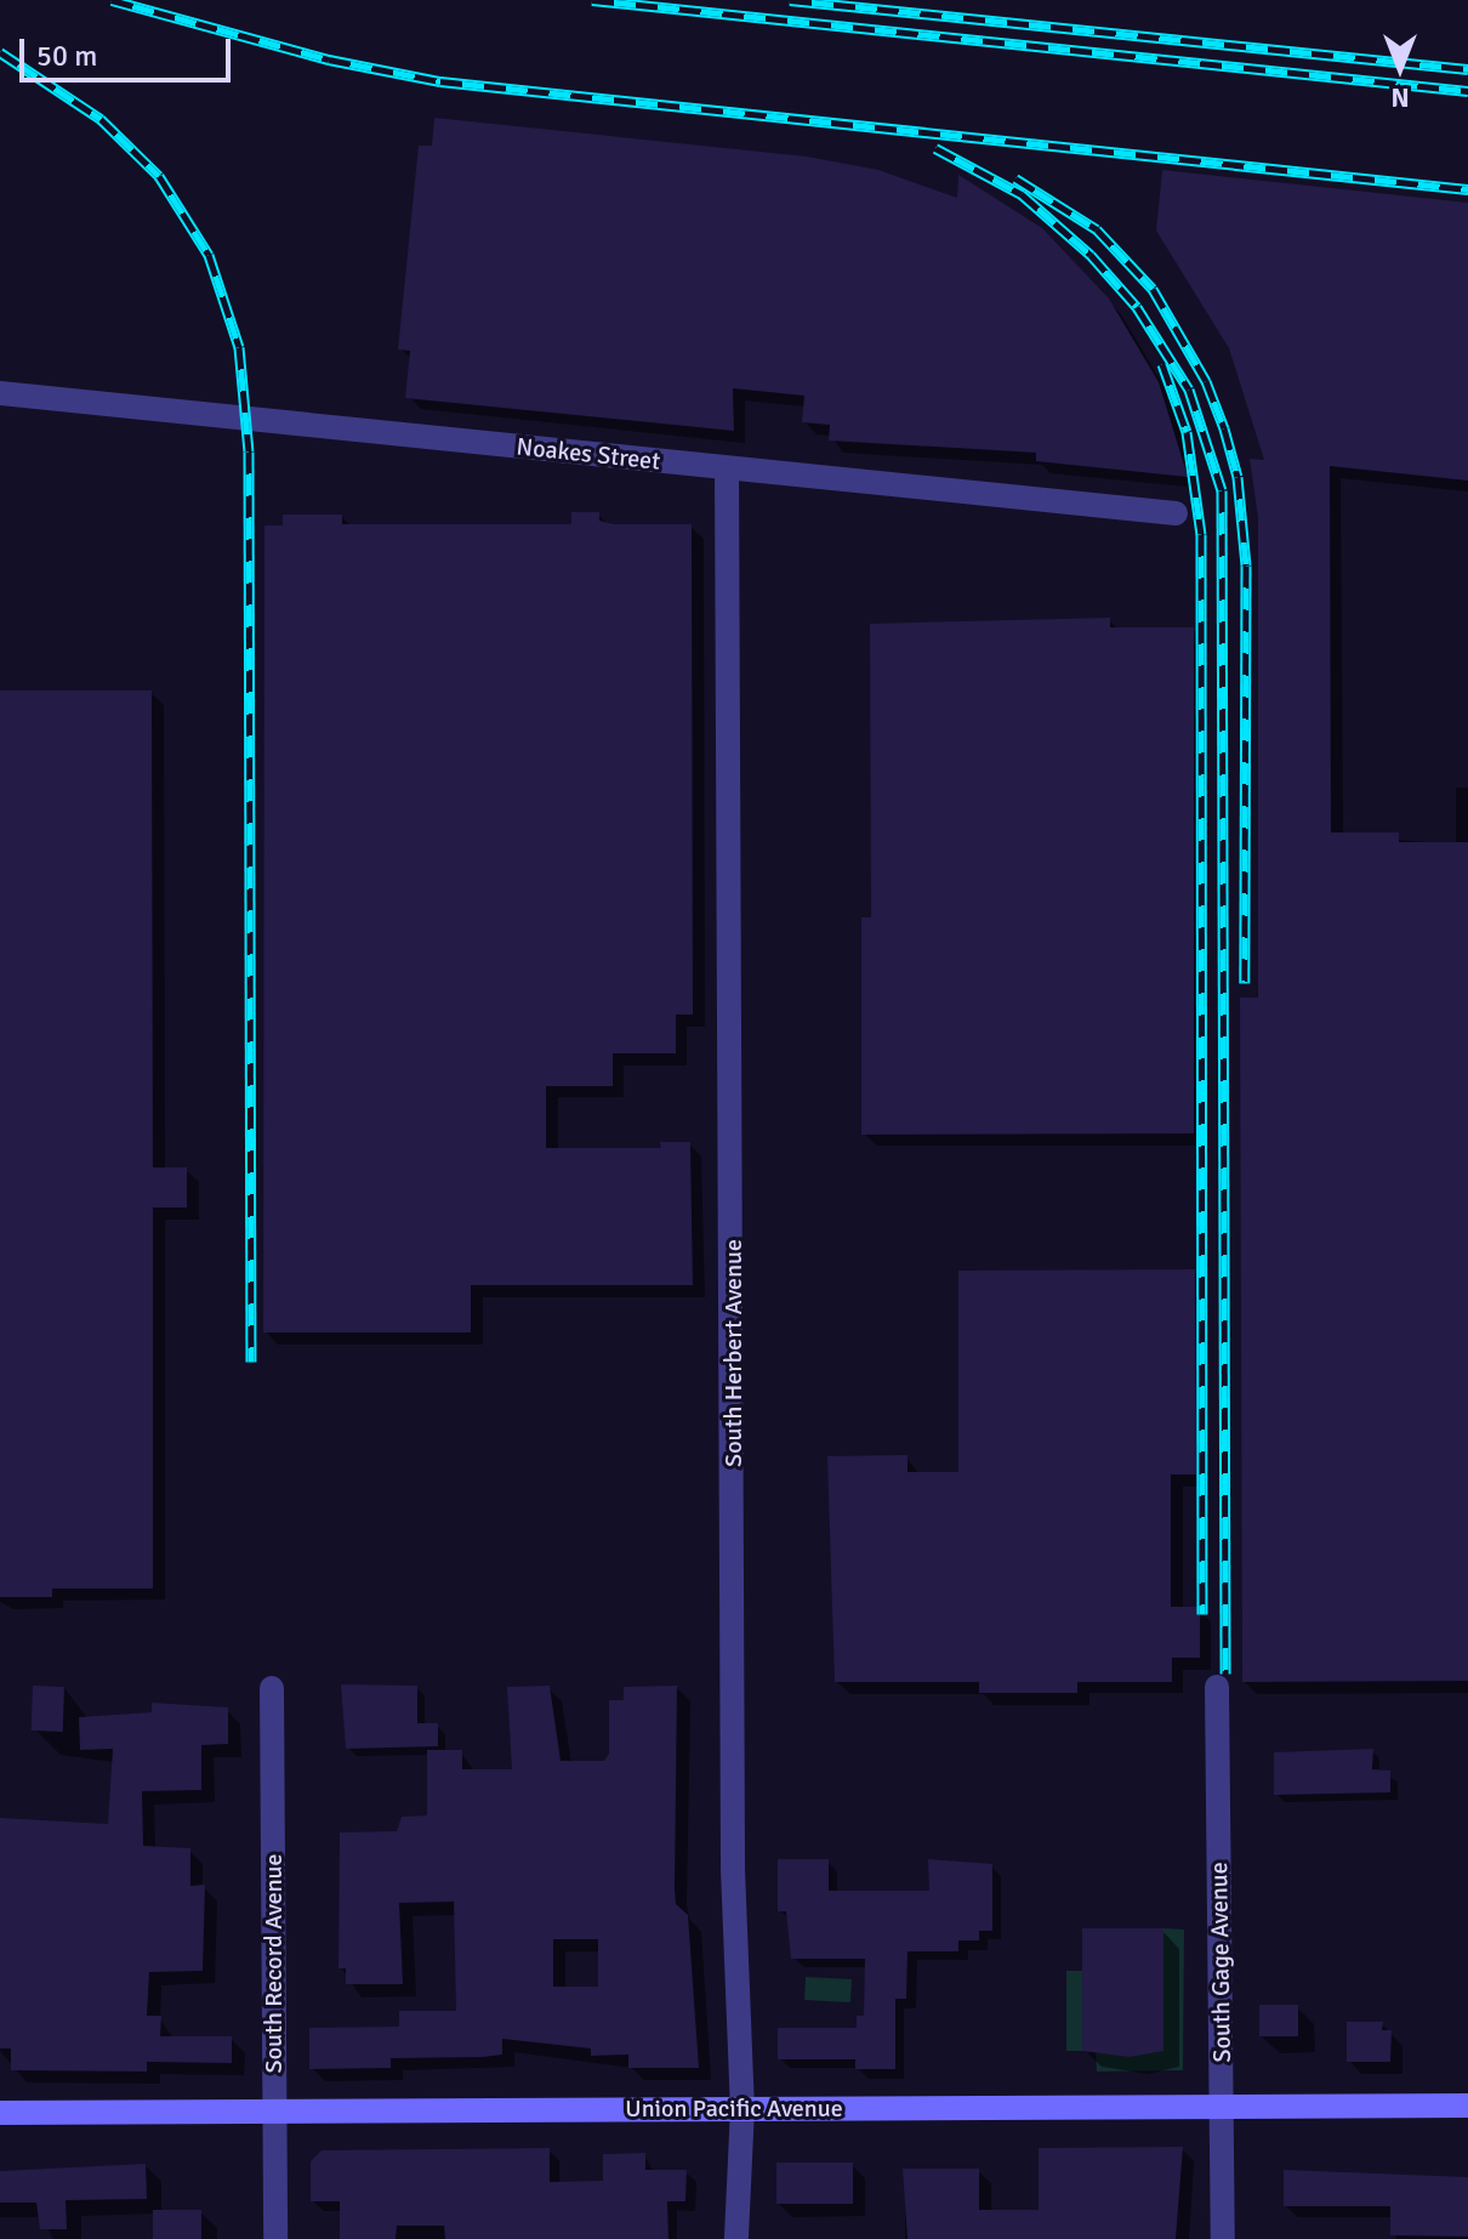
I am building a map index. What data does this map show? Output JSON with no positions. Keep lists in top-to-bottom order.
{
  "streets": {
    "street": [
      "Noakes Street",
      "South Herbert Avenue",
      "South Gage Avenue",
      "South Record Avenue",
      "Union Pacific Avenue"
    ]
  },
  "crossings": [
    ["Noakes Street", "South Herbert Avenue"],
    ["South Herbert Avenue", "Union Pacific Avenue"],
    ["South Gage Avenue", "Union Pacific Avenue"],
    ["South Record Avenue", "Union Pacific Avenue"]
  ],
  "scale_bar": "50 m",
  "north": "bottom"
}
